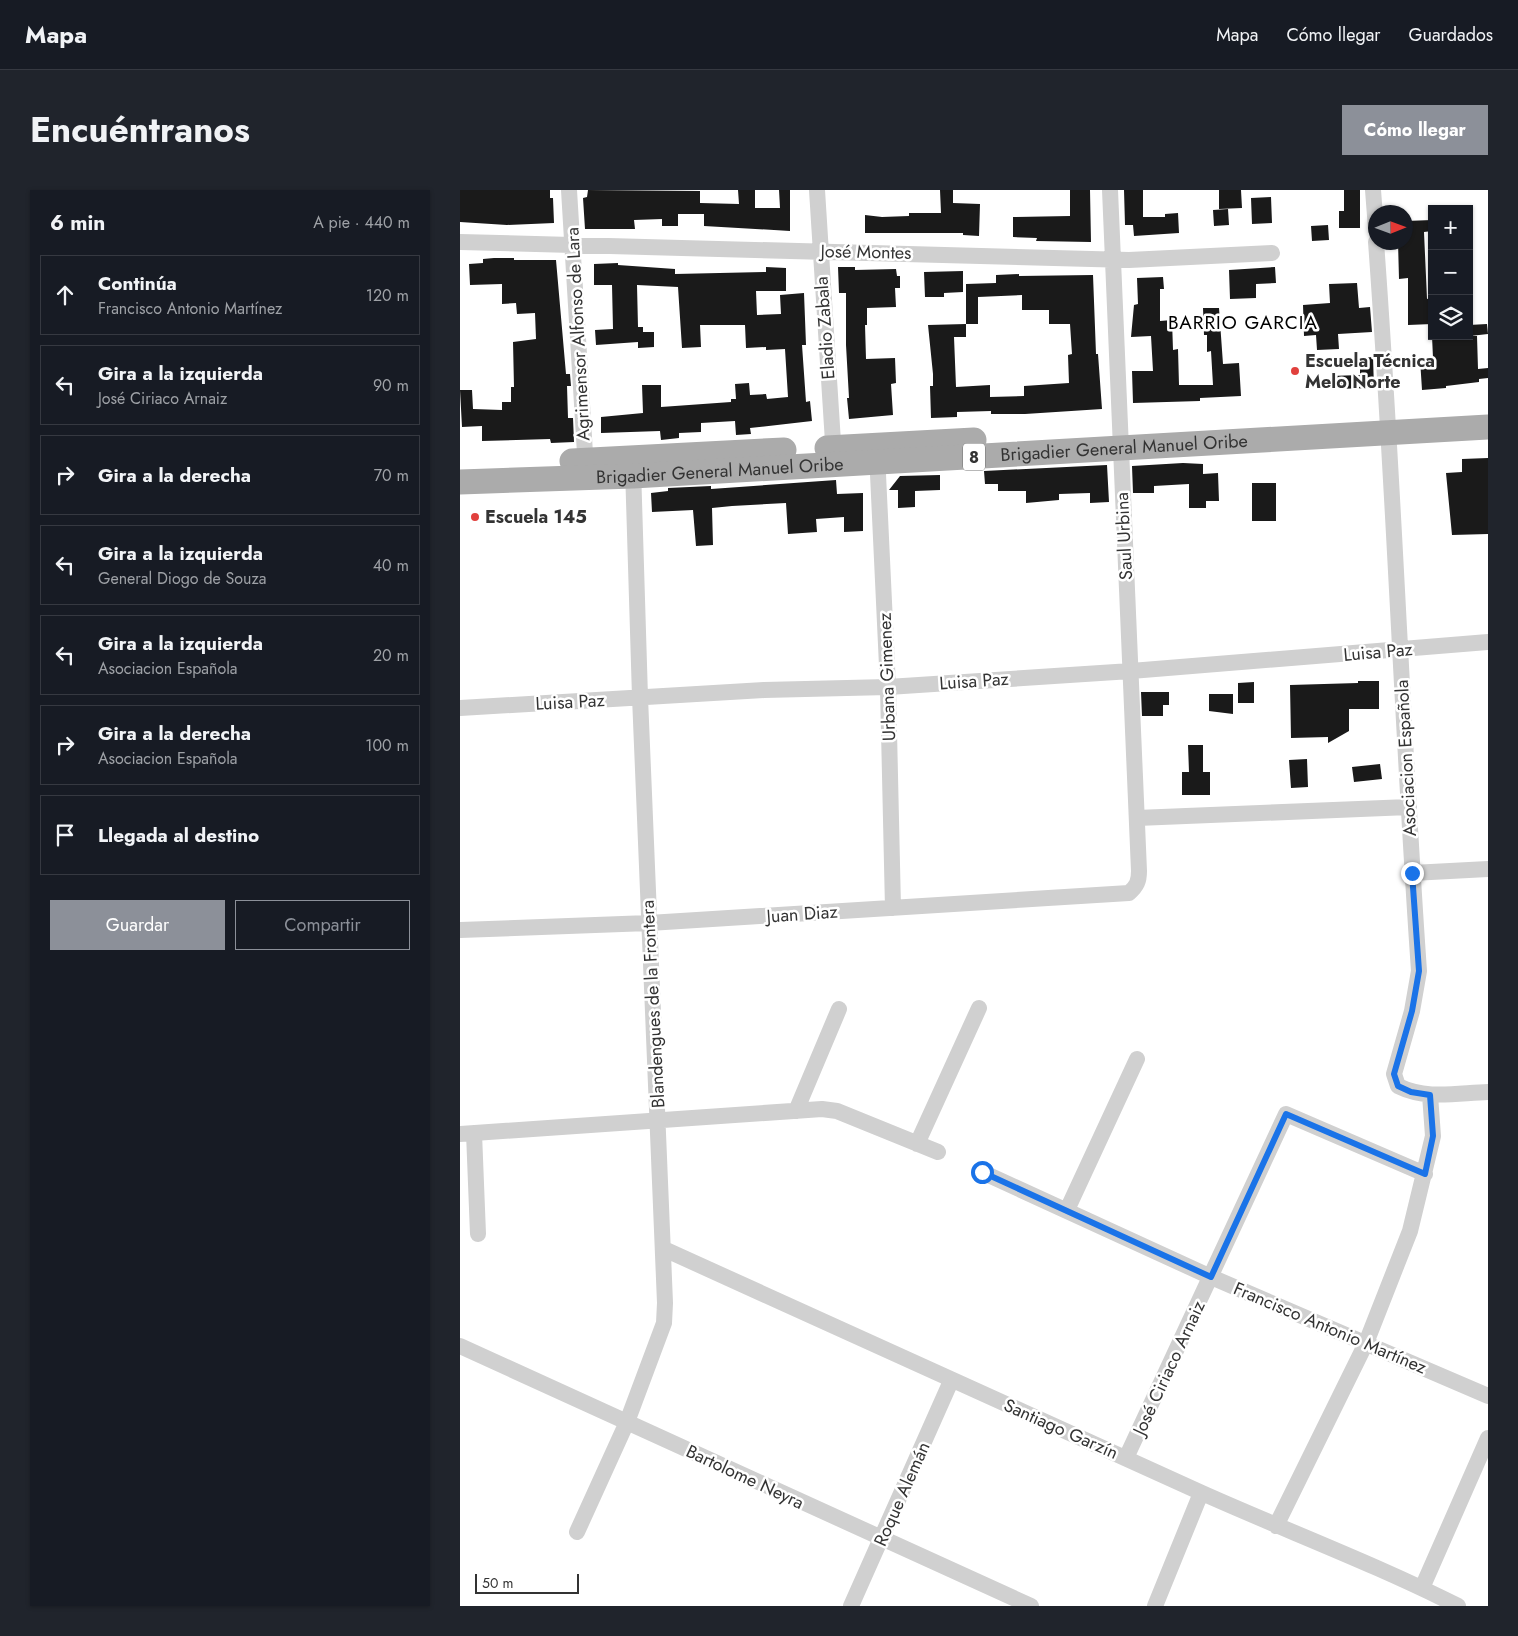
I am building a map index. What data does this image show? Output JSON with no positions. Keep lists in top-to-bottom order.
{
  "streets": {
    "main road": ["Brigadier General Manuel Oribe", "8"],
    "street": [
      "José Montes",
      "Eladio Zabala",
      "Agrimensor Alfonso de Lara",
      "Saul Urbina",
      "Luisa Paz",
      "Urbana Gimenez",
      "Asociacion Española",
      "Juan Diaz",
      "Blandengues de la Frontera",
      "Francisco Antonio Martínez",
      "José Ciriaco Arnaiz",
      "Santiago Garzín",
      "Bartolome Neyra",
      "Roque Alemán"
    ]
  },
  "crossings": [
    ["José Montes", "Eladio Zabala"],
    ["José Montes", "Agrimensor Alfonso de Lara"],
    ["José Montes", "Saul Urbina"],
    ["Eladio Zabala", "Brigadier General Manuel Oribe"],
    ["Agrimensor Alfonso de Lara", "Brigadier General Manuel Oribe"],
    ["Brigadier General Manuel Oribe", "Saul Urbina"],
    ["Brigadier General Manuel Oribe", "Urbana Gimenez"],
    ["Brigadier General Manuel Oribe", "Asociacion Española"],
    ["Brigadier General Manuel Oribe", "Blandengues de la Frontera"],
    ["Saul Urbina", "Luisa Paz"],
    ["Saul Urbina", "Juan Diaz"],
    ["Luisa Paz", "Urbana Gimenez"],
    ["Luisa Paz", "Asociacion Española"],
    ["Luisa Paz", "Blandengues de la Frontera"],
    ["Urbana Gimenez", "Juan Diaz"],
    ["Juan Diaz", "Blandengues de la Frontera"],
    ["Blandengues de la Frontera", "Santiago Garzín"],
    ["Blandengues de la Frontera", "Bartolome Neyra"],
    ["Francisco Antonio Martínez", "José Ciriaco Arnaiz"],
    ["José Ciriaco Arnaiz", "Santiago Garzín"],
    ["Santiago Garzín", "Roque Alemán"],
    ["Bartolome Neyra", "Roque Alemán"]
  ],
  "districts": ["BARRIO GARCIA"],
  "places": ["Escuela Técnica Melo Norte", "Escuela 145"],
  "scale_bar": "50 m",
  "north": "right",
  "page": {
    "header": "Mapa",
    "nav": ["Mapa", "Cómo llegar", "Guardados"],
    "title": "Encuéntranos",
    "buttons": [
      "Cómo llegar",
      ["Guardar", "Compartir"]
    ],
    "heading": ["6 min", "A pie · 440 m"],
    "map_buttons": ["+", "−"],
    "list": [
      ["Continúa", "Francisco Antonio Martínez", "120 m"],
      ["Gira a la izquierda", "José Ciriaco Arnaiz", "90 m"],
      ["Gira a la derecha", "70 m"],
      ["Gira a la izquierda", "General Diogo de Souza", "40 m"],
      ["Gira a la izquierda", "Asociacion Española", "20 m"],
      ["Gira a la derecha", "Asociacion Española", "100 m"],
      "Llegada al destino"
    ],
    "scale": "50 m"
  }
}
